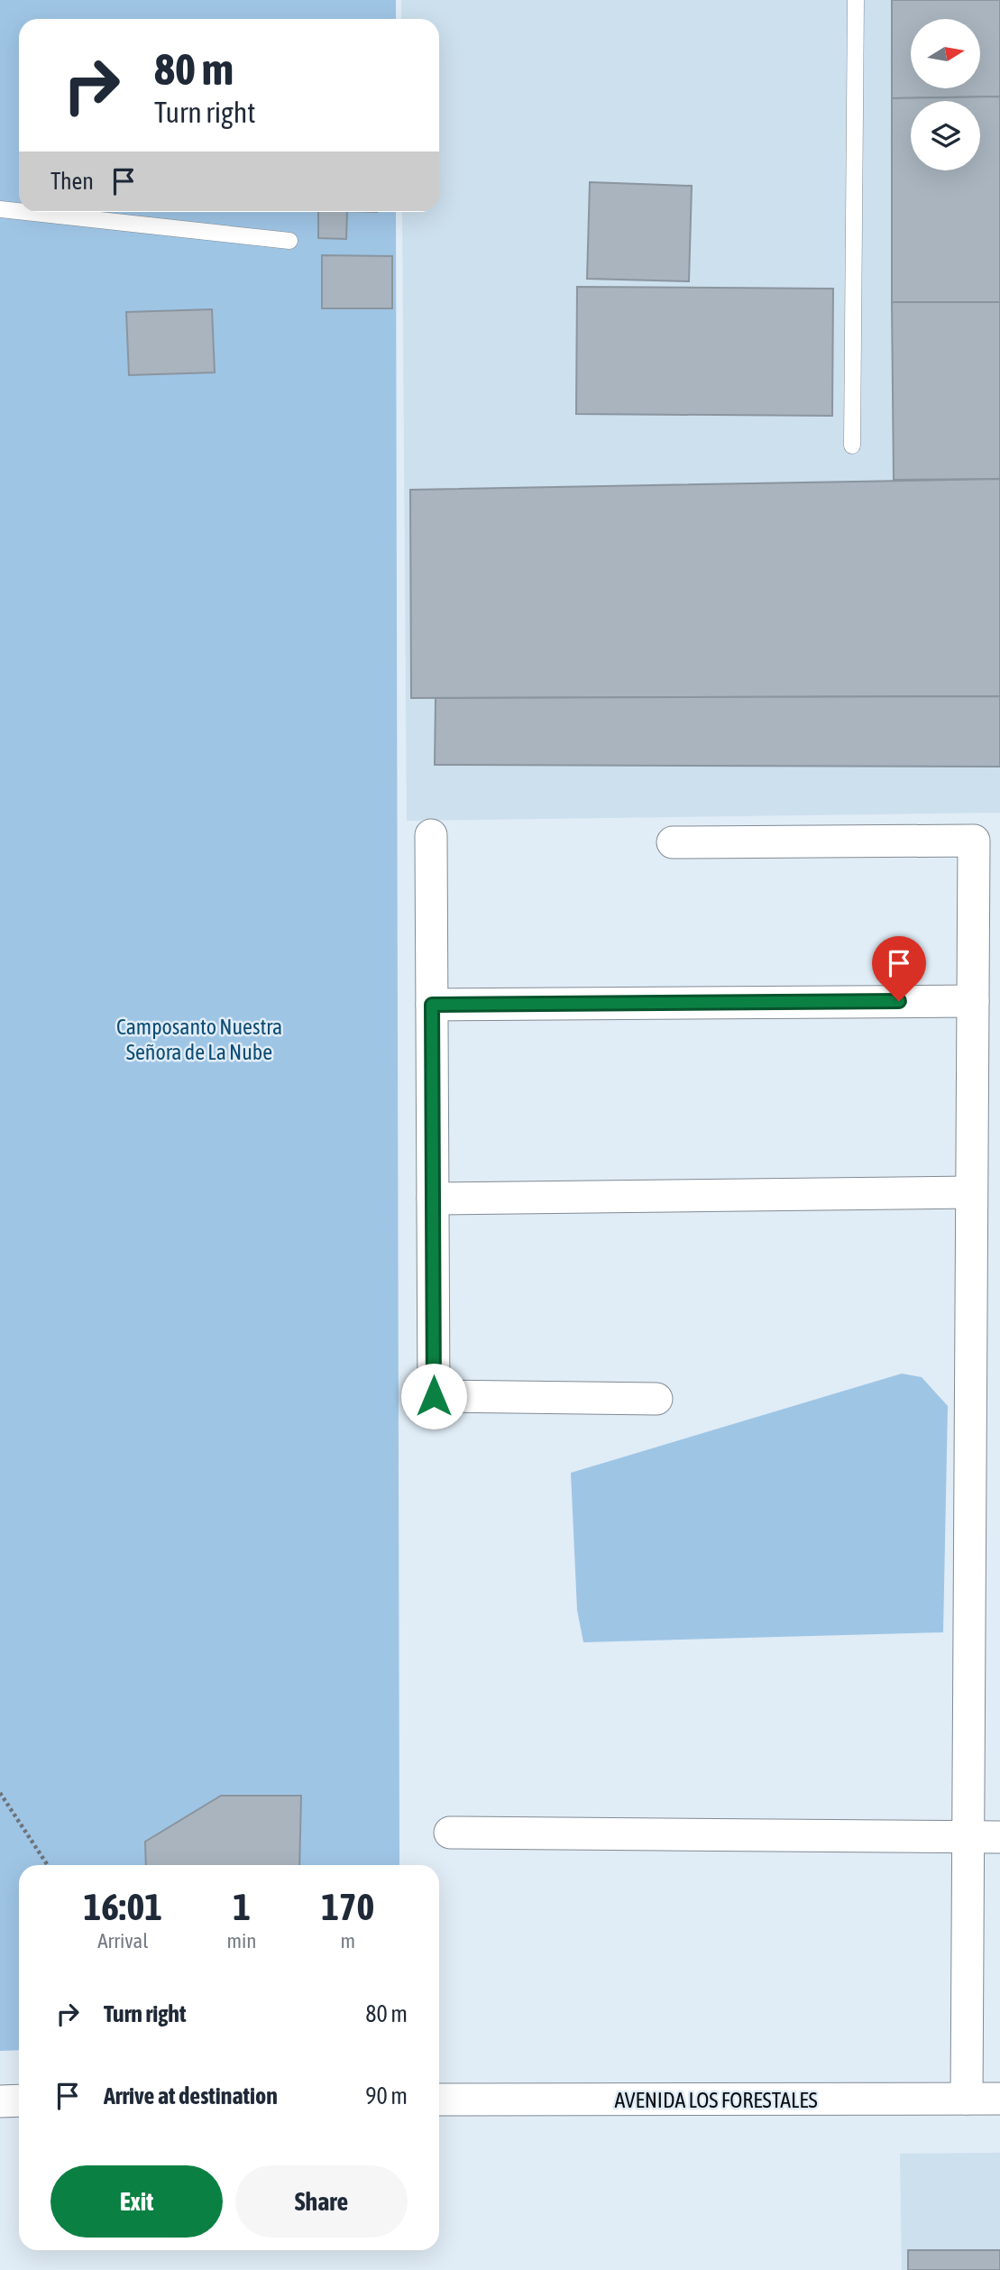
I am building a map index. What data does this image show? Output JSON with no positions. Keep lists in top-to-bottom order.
{
  "streets": {
    "street": ["AVENIDA LOS FORESTALES"]
  },
  "parks": ["Camposanto Nuestra Señora de La Nube"],
  "north": "right",
  "page": {
    "turn": ["80 m", "Turn right"],
    "then": "Then",
    "eta": [
      "16:01",
      "Arrival",
      "1",
      "min",
      "170",
      "m"
    ],
    "list": [
      {
        "name": "Turn right",
        "value": "80 m"
      },
      {
        "name": "Arrive at destination",
        "value": "90 m"
      }
    ],
    "buttons": ["Exit", "Share"]
  }
}
